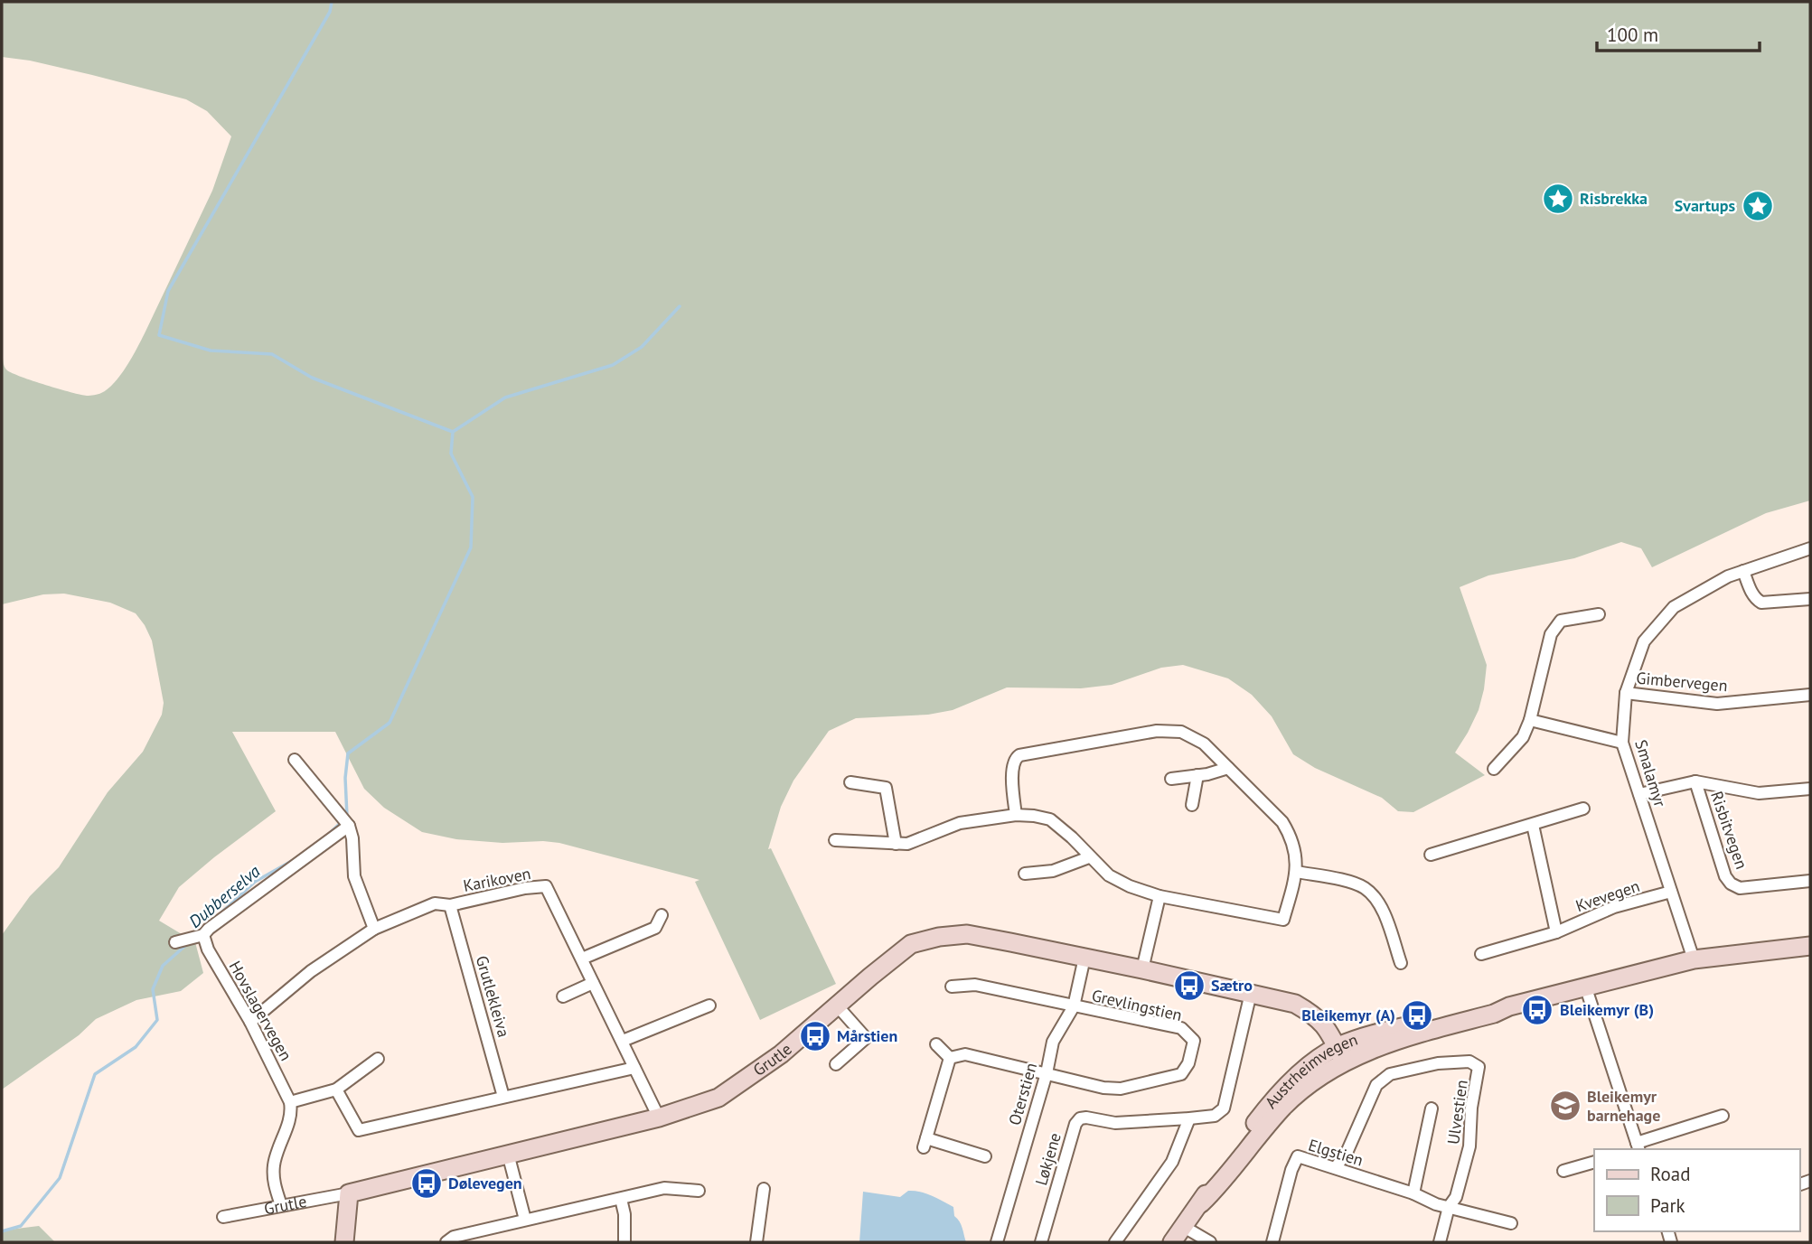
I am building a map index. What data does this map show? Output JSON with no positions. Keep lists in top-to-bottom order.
{
  "streets": {
    "street": [
      "Gimbervegen",
      "Smalamyr",
      "Risbitvegen",
      "Karikoven",
      "Kvevegen",
      "Grutlekleiva",
      "Grevlingstien",
      "Hovslagervegen",
      "Grutle",
      "Austrheimvegen",
      "Oterstien",
      "Ulvestien",
      "Elgstien",
      "Løkjene"
    ]
  },
  "crossings": [
    ["Gimbervegen", "Smalamyr"],
    ["Smalamyr", "Risbitvegen"],
    ["Smalamyr", "Kvevegen"],
    ["Smalamyr", "Austrheimvegen"],
    ["Karikoven", "Grutlekleiva"],
    ["Karikoven", "Grutle"],
    ["Grevlingstien", "Oterstien"],
    ["Grutle", "Austrheimvegen"],
    ["Grutle", "Oterstien"],
    ["Grutle", "Løkjene"],
    ["Ulvestien", "Elgstien"]
  ],
  "water": ["Dubberselva"],
  "places": {
    "place": ["Risbrekka", "Svartups"],
    "bus stop": [
      "Sætro",
      "Bleikemyr (B)",
      "Bleikemyr (A)",
      "Mårstien",
      "Dølevegen"
    ],
    "school or university": ["Bleikemyr barnehage"]
  },
  "legend": ["Road", "Park"],
  "scale_bar": "100 m"
}
